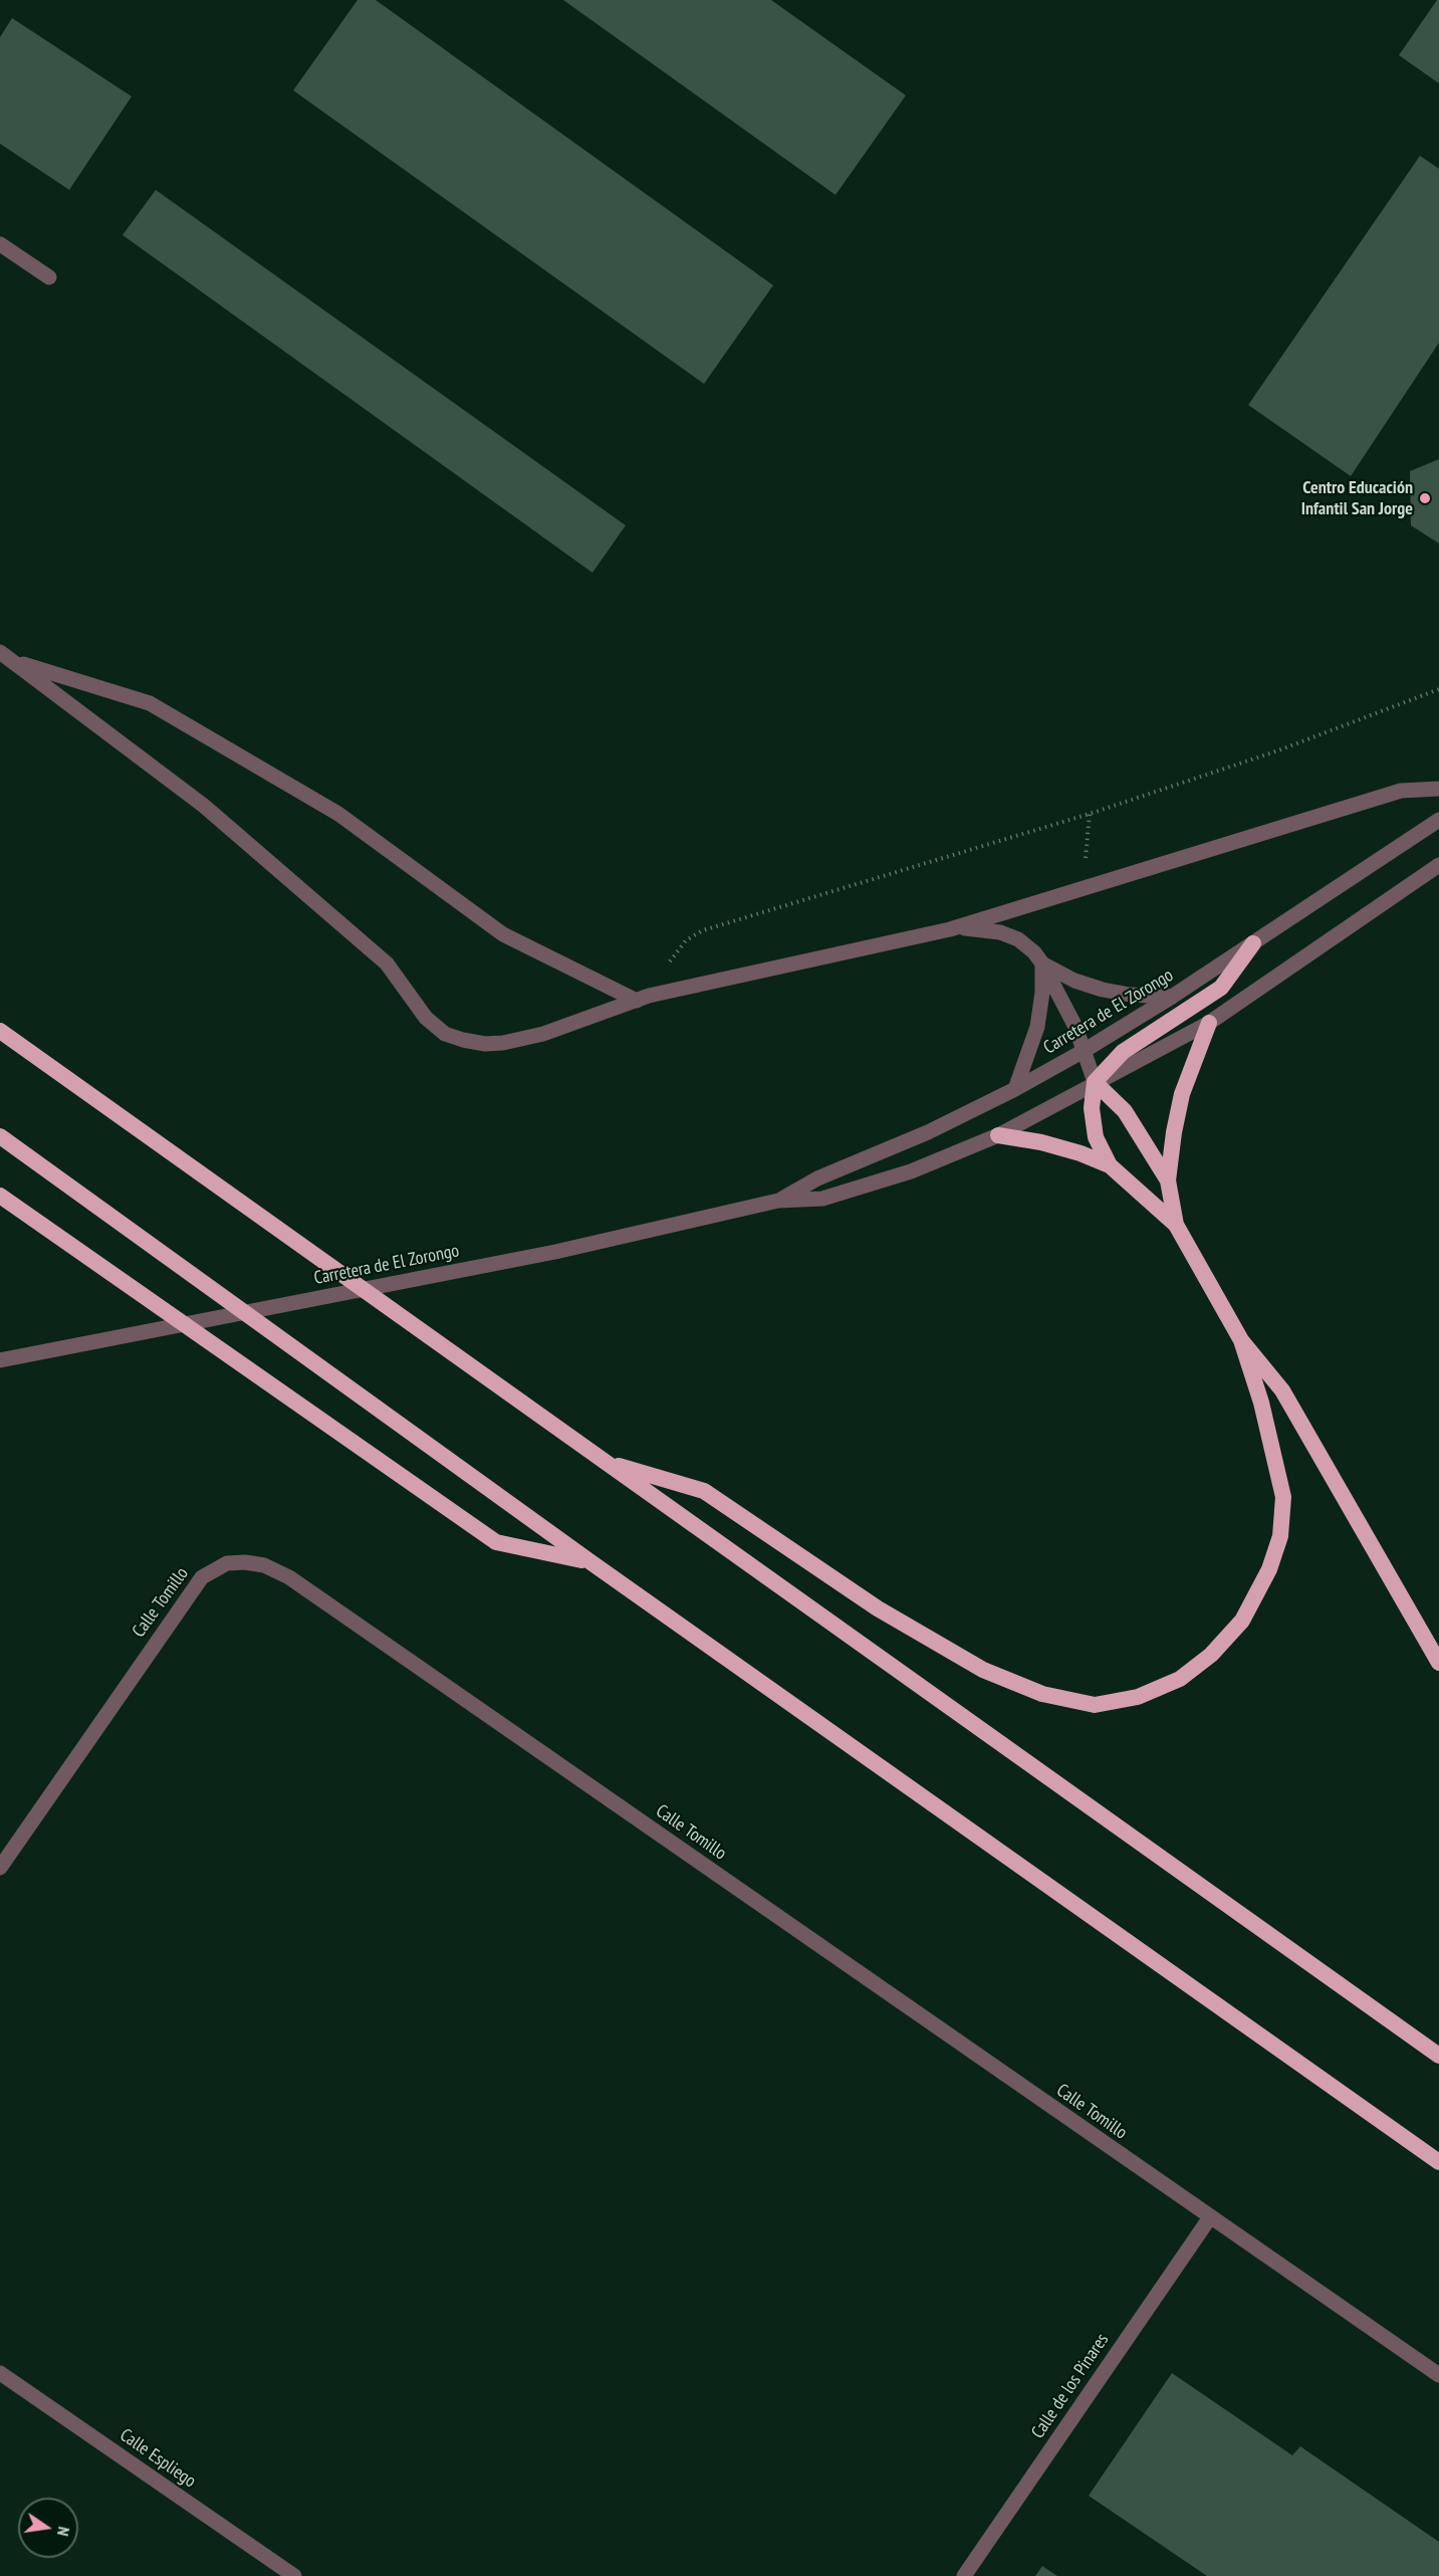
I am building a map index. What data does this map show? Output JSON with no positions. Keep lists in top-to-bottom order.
{
  "streets": {
    "street": [
      "Carretera de El Zorongo",
      "Calle Tomillo",
      "Calle de los Pinares",
      "Calle Espliego"
    ]
  },
  "crossings": [
    ["Calle Tomillo", "Calle de los Pinares"]
  ],
  "places": ["Centro Educación Infantil San Jorge"],
  "north": "right"
}
